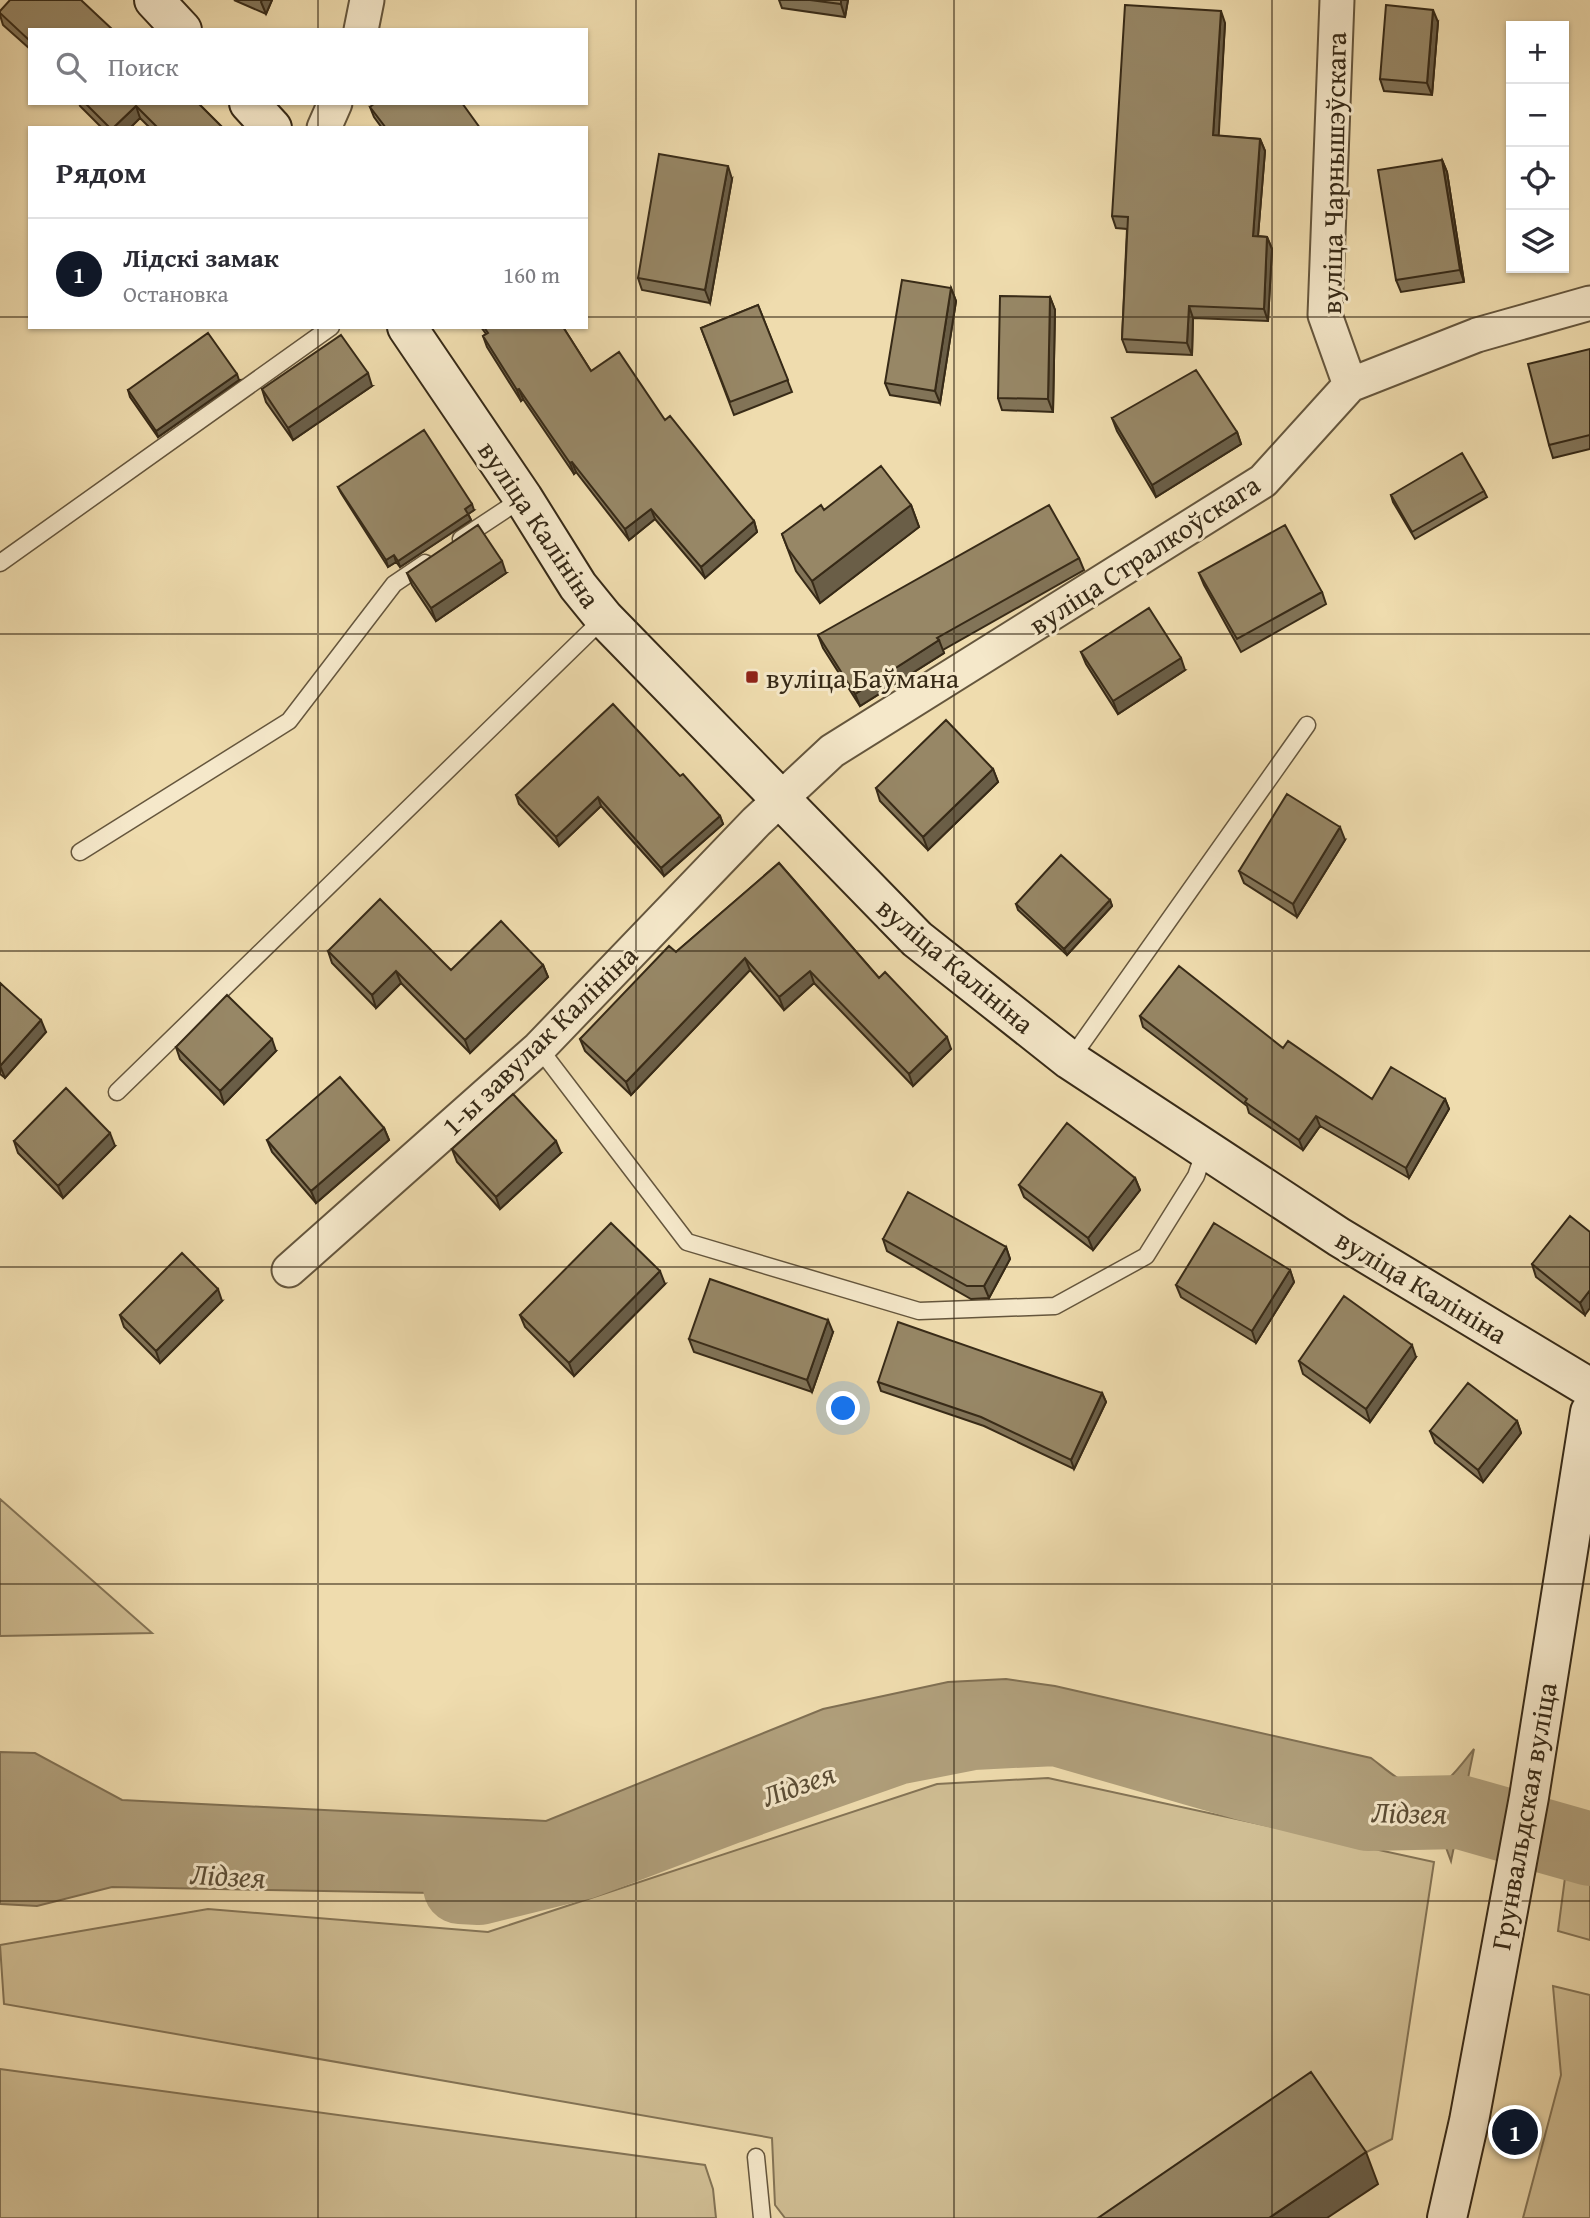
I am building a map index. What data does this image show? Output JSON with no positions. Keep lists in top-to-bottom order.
{
  "streets": {
    "main road": ["вуліца Калініна", "Грунвальдская вуліца"],
    "street": ["вуліца Чарнышэўскага", "вуліца Стралкоўскага", "1-ы завулак Калініна"]
  },
  "crossings": [
    ["вуліца Чарнышэўскага", "вуліца Стралкоўскага"],
    ["вуліца Калініна", "вуліца Стралкоўскага"],
    ["вуліца Калініна", "1-ы завулак Калініна"],
    ["вуліца Стралкоўскага", "1-ы завулак Калініна"]
  ],
  "water": ["Лідзея"],
  "places": {
    "transit": ["вуліца Баўмана"]
  },
  "page": {
    "map_buttons": ["+", "−"],
    "search": "Поиск",
    "heading": "Рядом",
    "list": [
      {
        "mark": "1",
        "name": "Лідскі замак",
        "note": "Остановка",
        "value": "160 m"
      }
    ],
    "pins": "1"
  }
}
